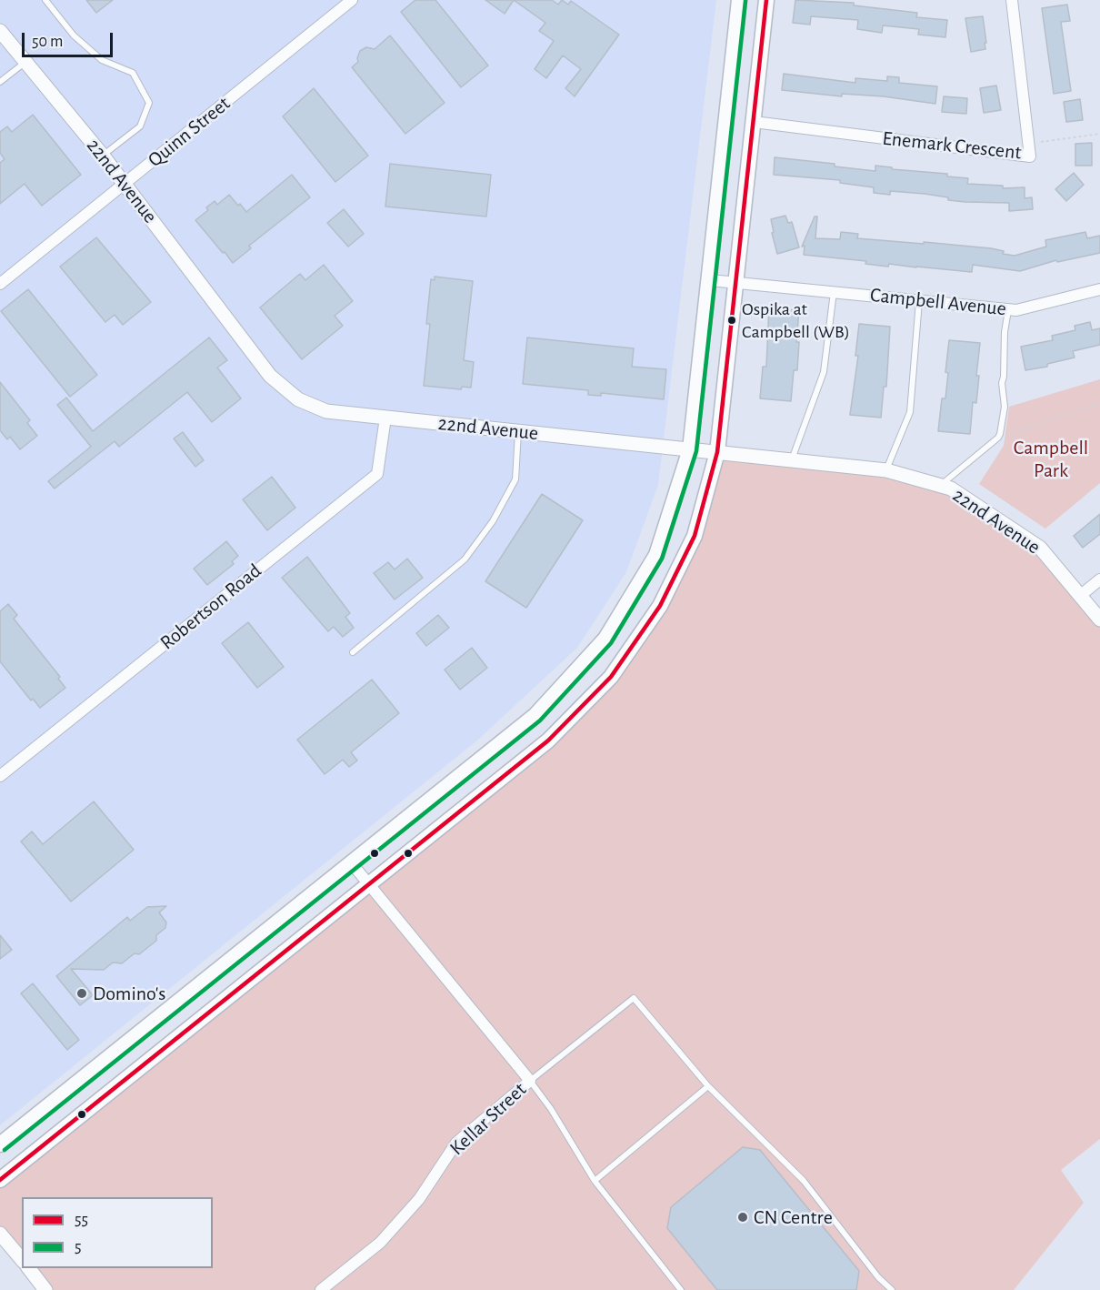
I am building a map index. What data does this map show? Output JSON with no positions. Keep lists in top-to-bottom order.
{
  "streets": {
    "street": [
      "Quinn Street",
      "Enemark Crescent",
      "22nd Avenue",
      "Campbell Avenue",
      "Robertson Road",
      "Kellar Street"
    ]
  },
  "crossings": [
    ["Quinn Street", "22nd Avenue"],
    ["22nd Avenue", "Robertson Road"]
  ],
  "parks": ["Campbell Park"],
  "places": ["Ospika at Campbell (WB)", "Domino's", "CN Centre"],
  "lines": ["transit line 55", "transit line 5"],
  "legend": ["55", "5"],
  "scale_bar": "50 m"
}
